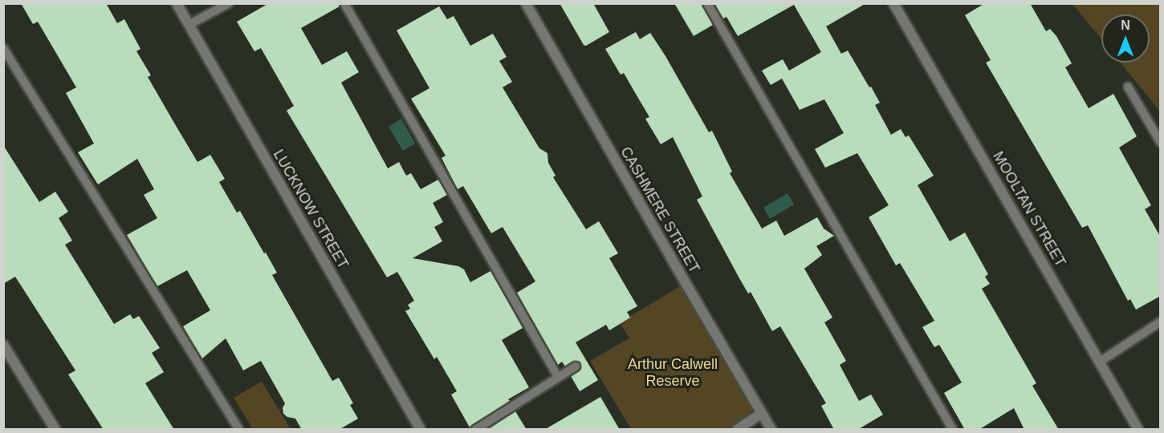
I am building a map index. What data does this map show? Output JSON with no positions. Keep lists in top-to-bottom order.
{
  "streets": {
    "street": ["LUCKNOW STREET", "MOOLTAN STREET", "CASHMERE STREET"]
  },
  "parks": ["Arthur Calwell Reserve"],
  "north": "top"
}
